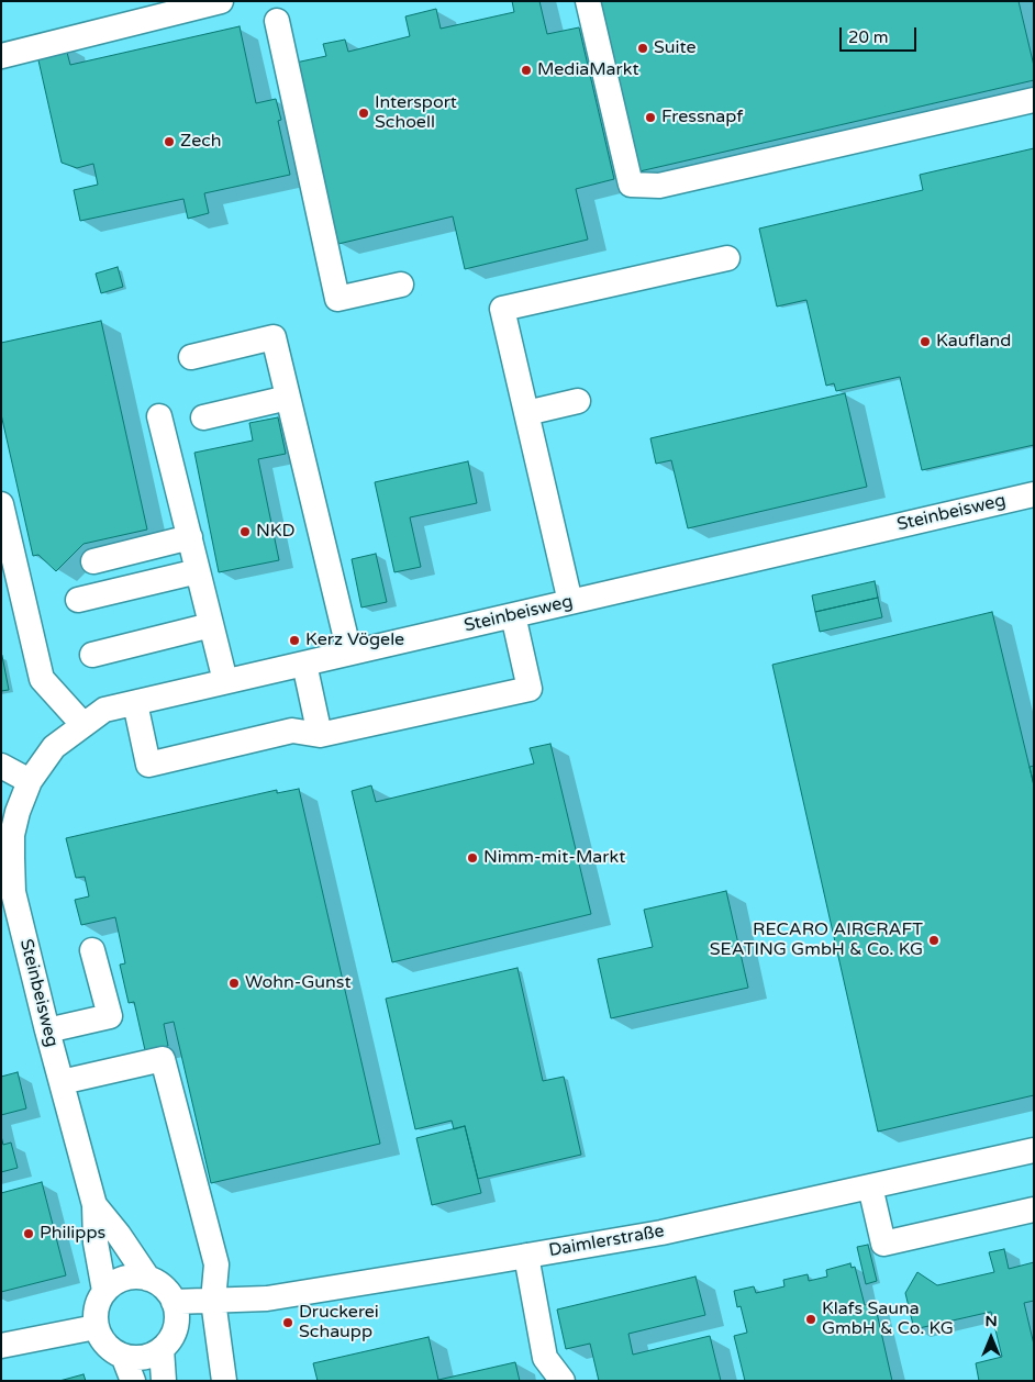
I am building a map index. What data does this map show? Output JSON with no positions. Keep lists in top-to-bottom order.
{
  "streets": {
    "street": ["Steinbeisweg", "Daimlerstraße"]
  },
  "crossings": [
    ["Steinbeisweg", "Daimlerstraße"]
  ],
  "places": [
    "Suite",
    "MediaMarkt",
    "Intersport Schoell",
    "Fressnapf",
    "Zech",
    "Kaufland",
    "NKD",
    "Kerz Vögele",
    "Nimm-mit-Markt",
    "RECARO AIRCRAFT SEATING GmbH & Co. KG",
    "Wohn-Gunst",
    "Philipps",
    "Klafs Sauna GmbH & Co. KG",
    "Druckerei Schaupp"
  ],
  "scale_bar": "20 m",
  "north": "top"
}
